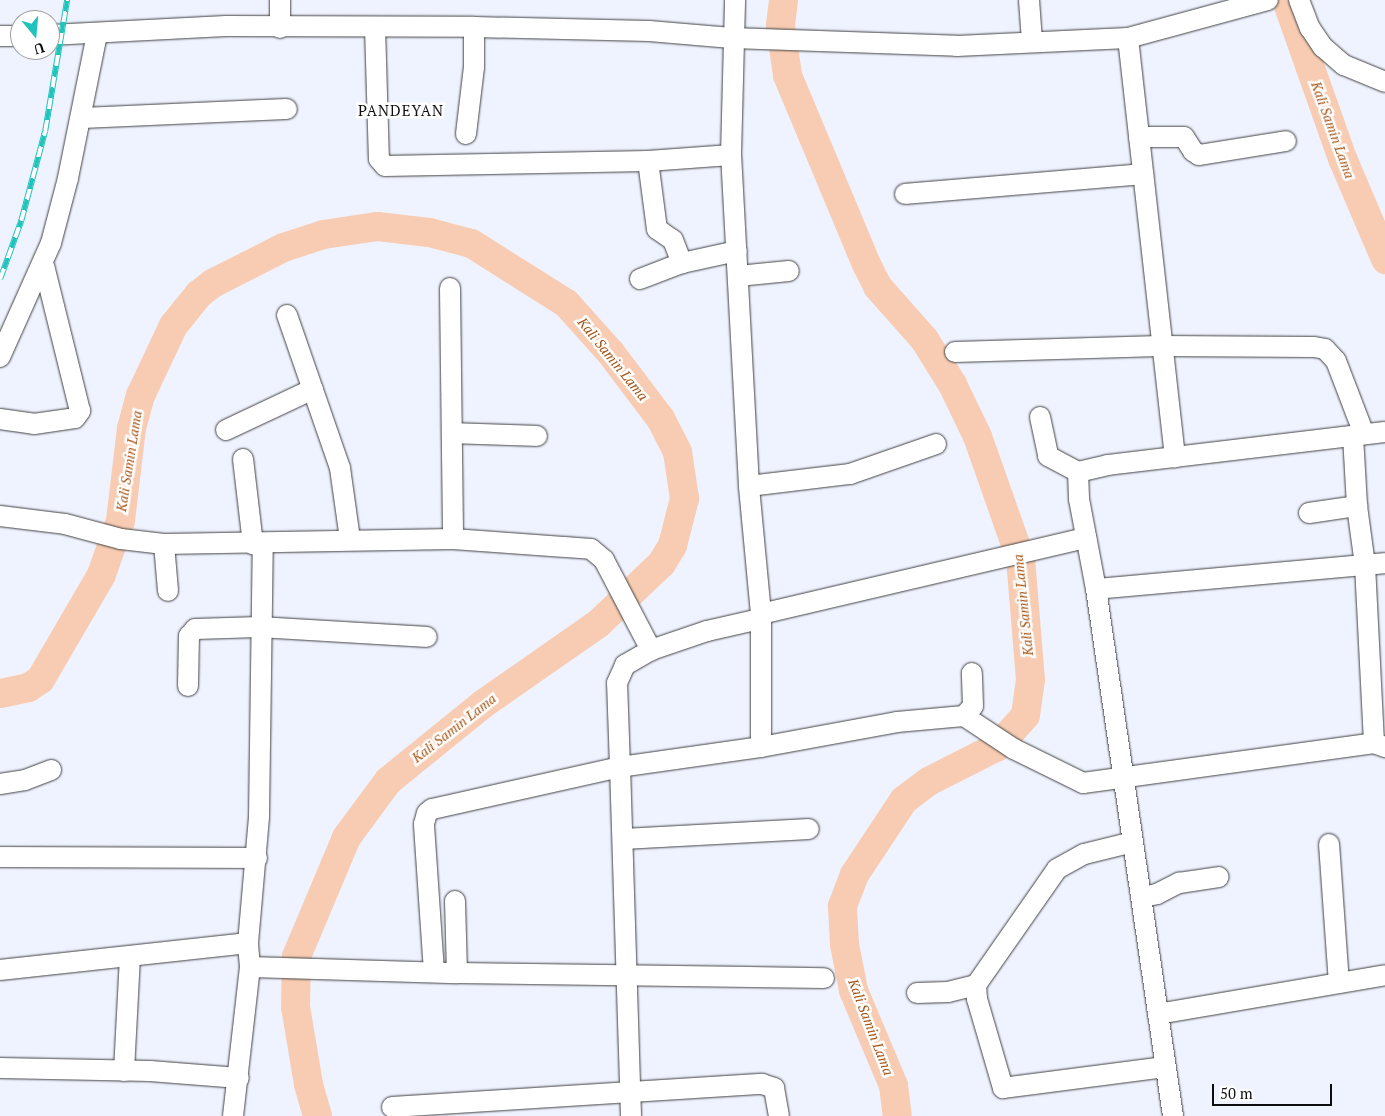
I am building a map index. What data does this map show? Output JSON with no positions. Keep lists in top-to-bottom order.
{
  "districts": ["PANDEYAN"],
  "water": ["Kali Samin Lama"],
  "scale_bar": "50 m",
  "north": "bottom"
}
